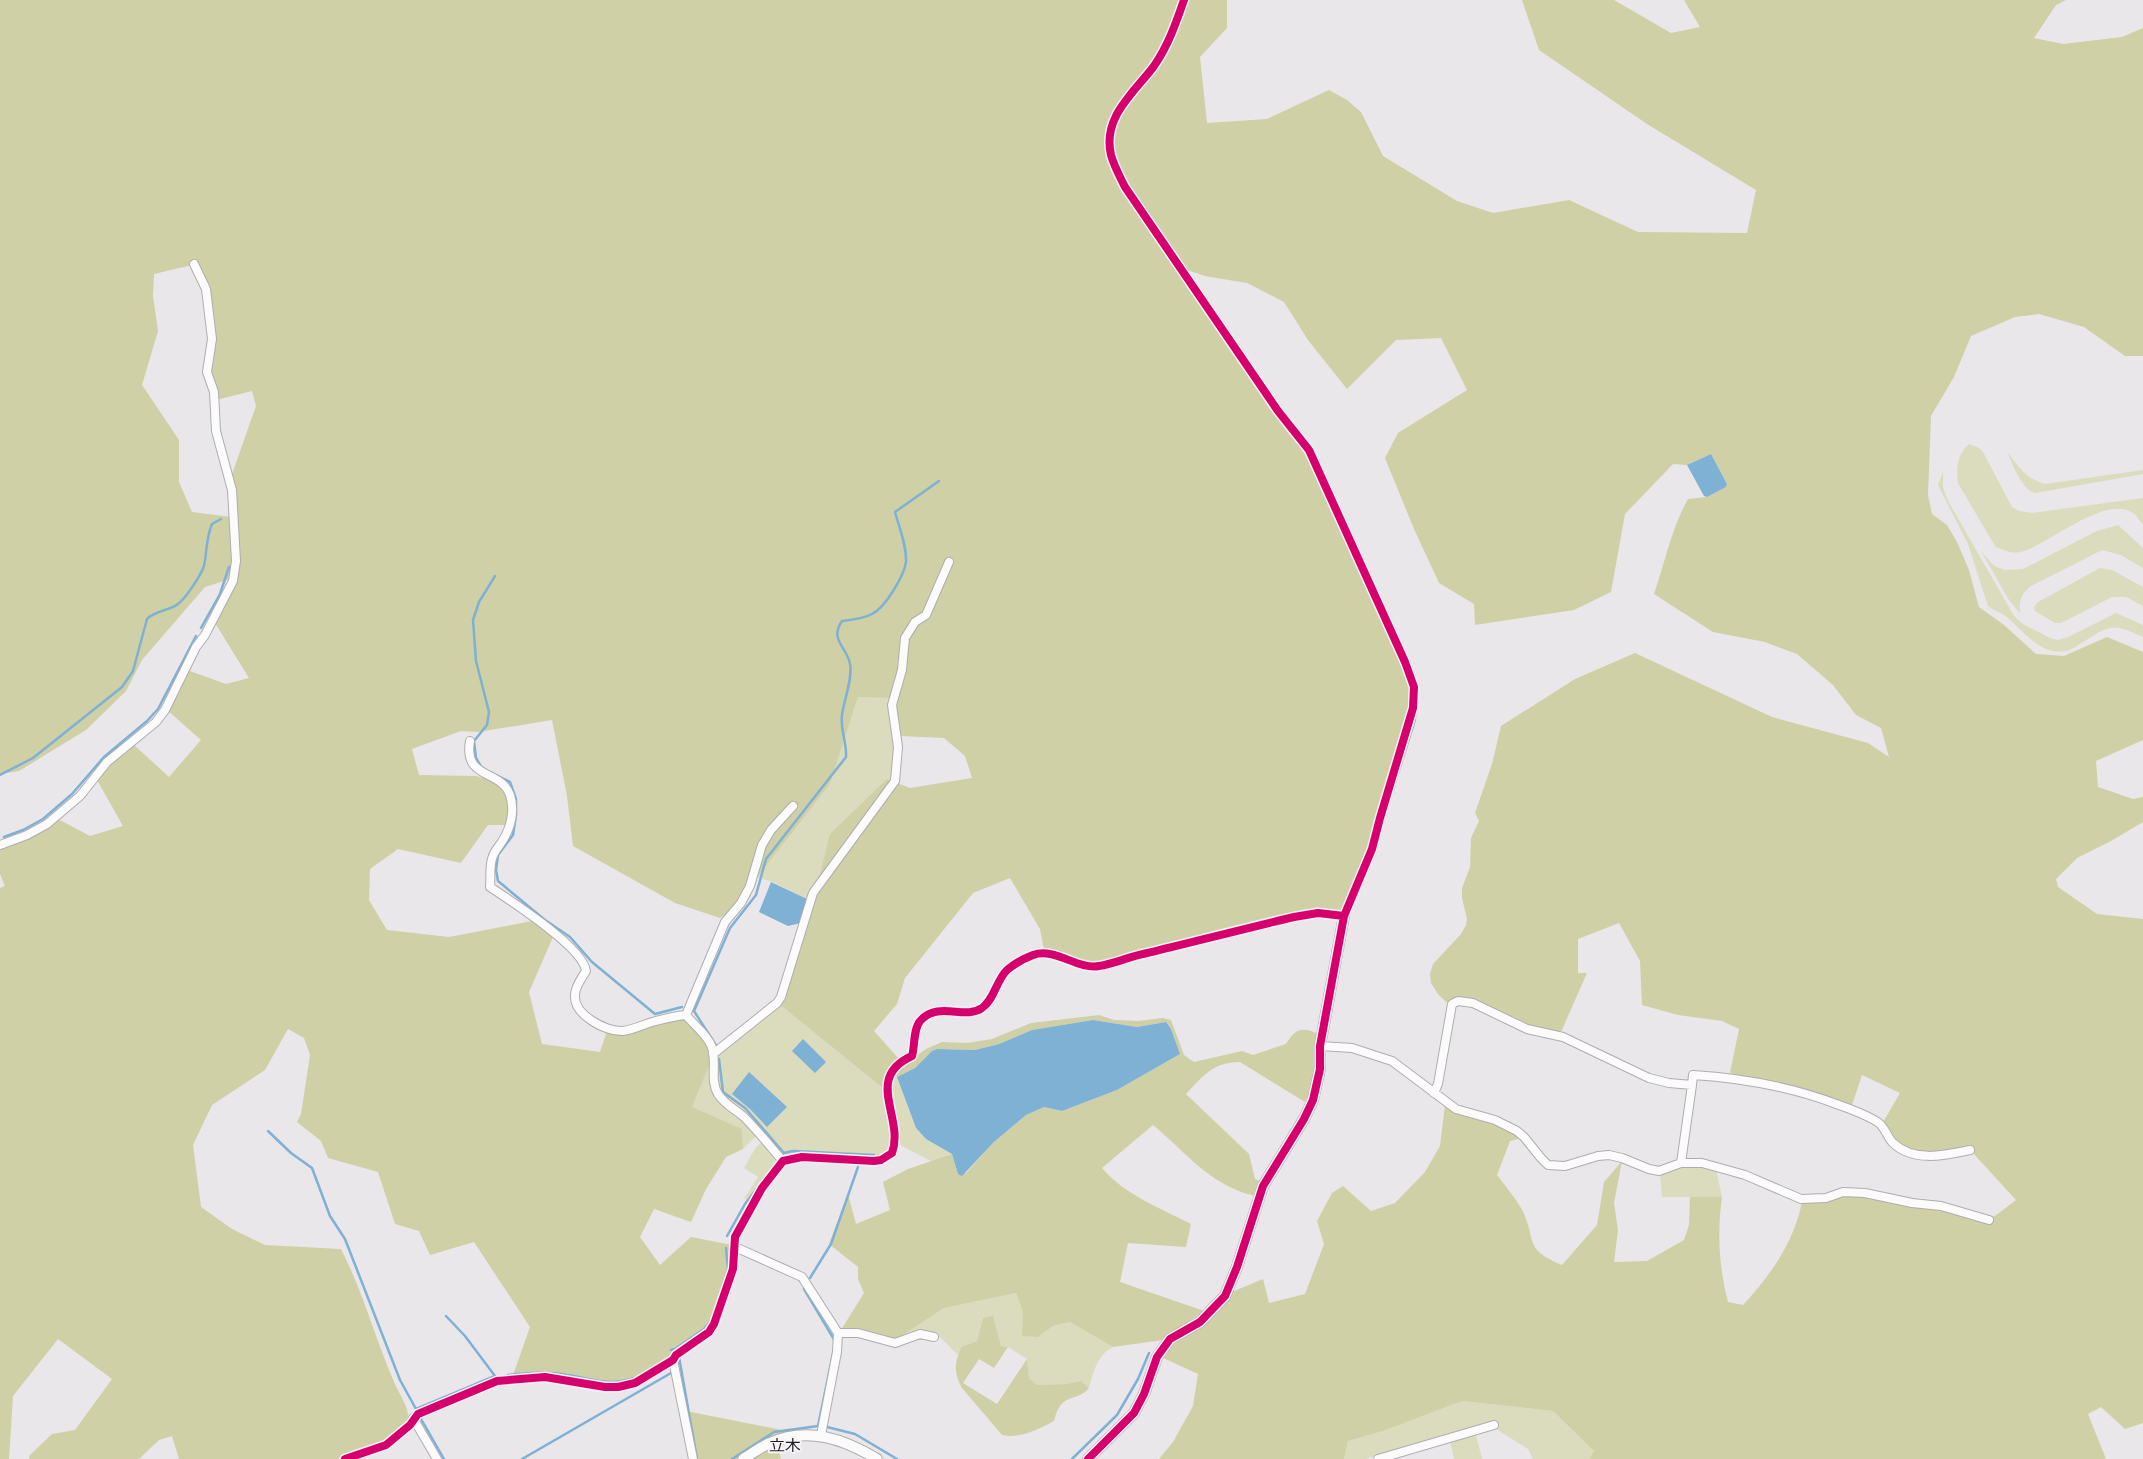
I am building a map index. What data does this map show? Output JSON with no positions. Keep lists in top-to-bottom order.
{
  "districts": ["立木"]
}
